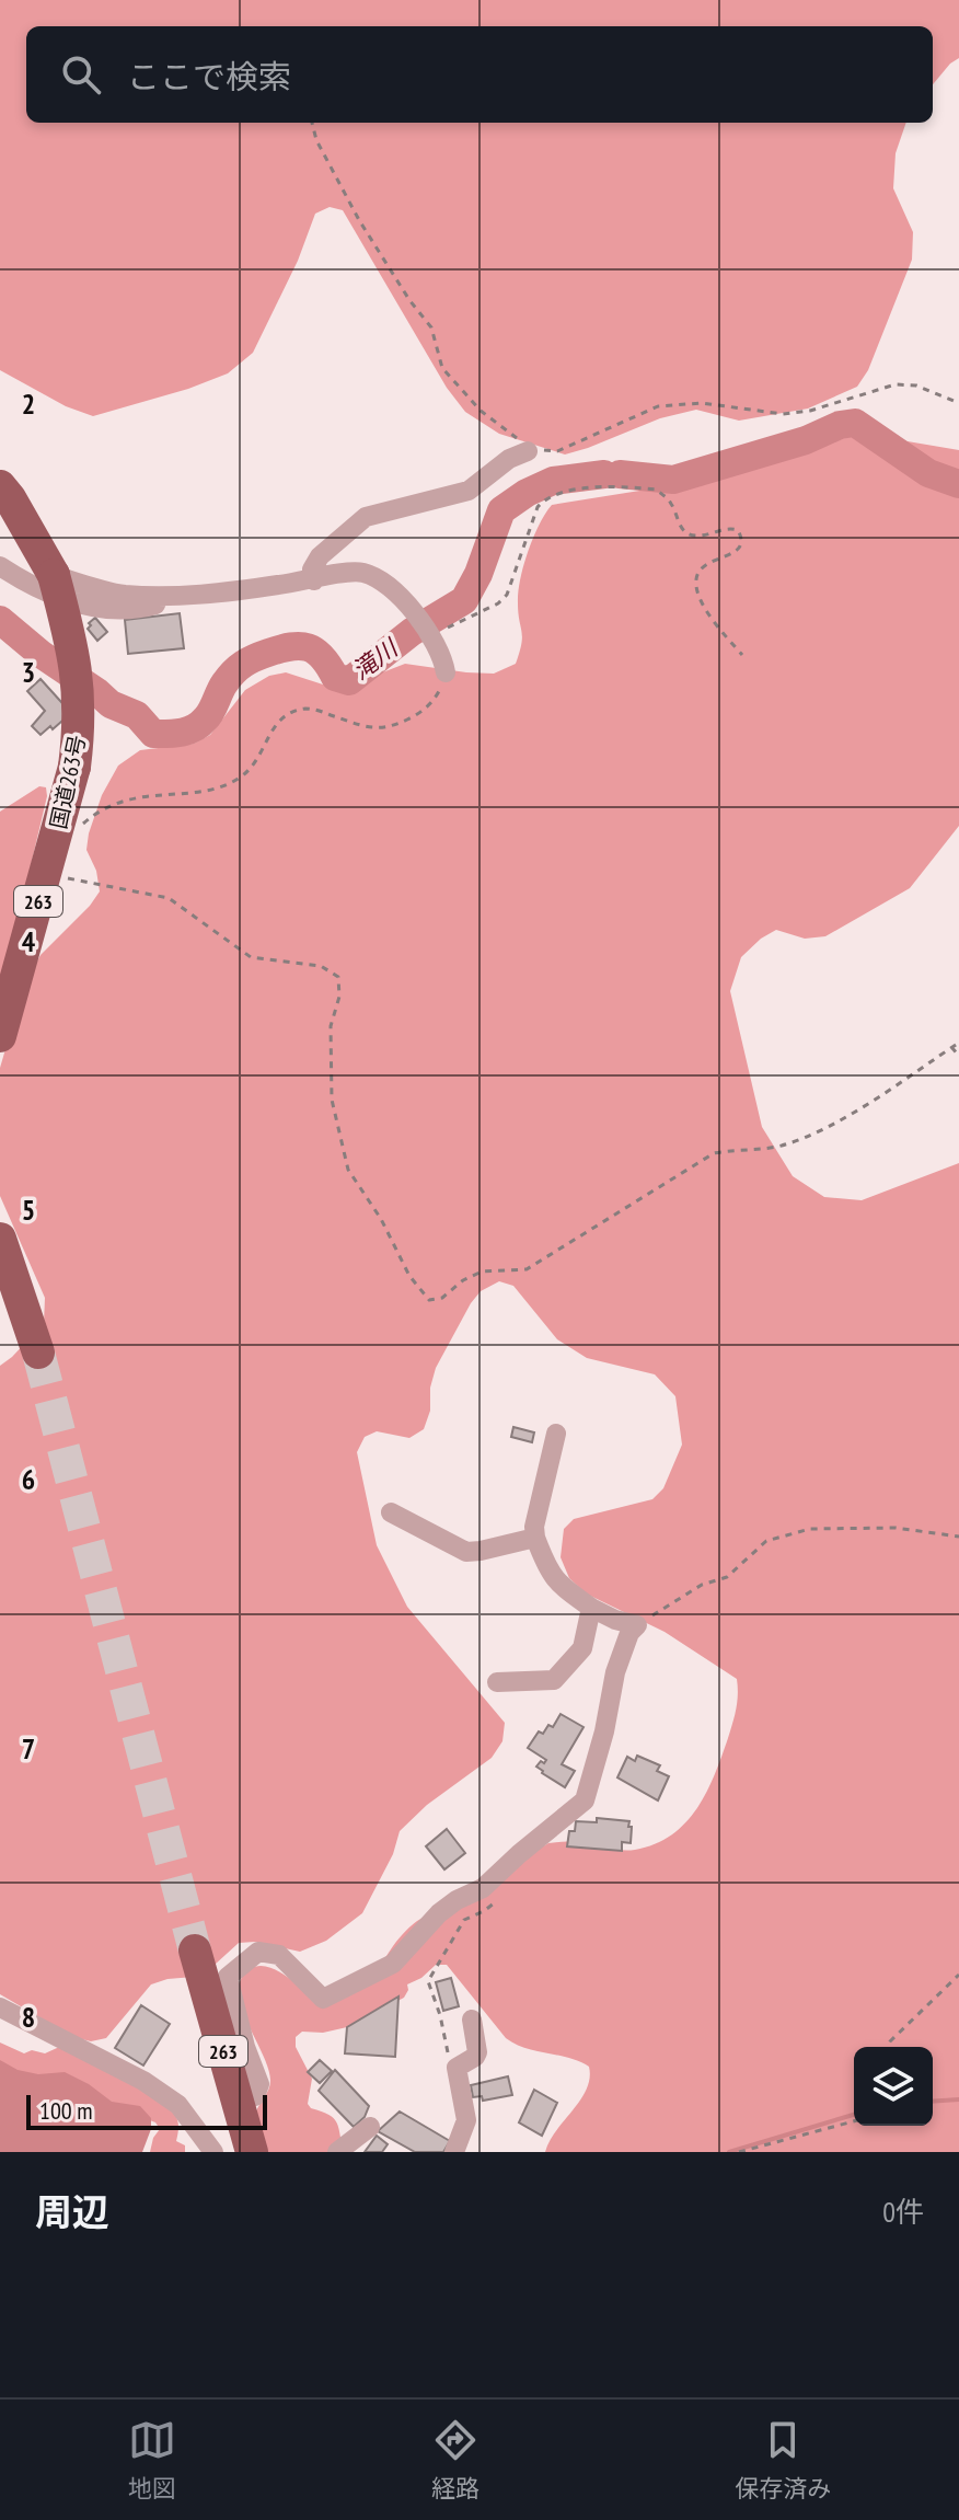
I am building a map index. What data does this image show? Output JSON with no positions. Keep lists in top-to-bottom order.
{
  "streets": {
    "highway": ["国道263号", "263"]
  },
  "water": ["滝川"],
  "scale_bar": "100 m",
  "page": {
    "search": "ここで検索",
    "scale": "100 m",
    "heading": ["周辺", "0件"],
    "nav": ["地図", "経路", "保存済み"]
  },
  "grid": {
    "rows": [
      "2",
      "3",
      "4",
      "5",
      "6",
      "7",
      "8"
    ]
  }
}
